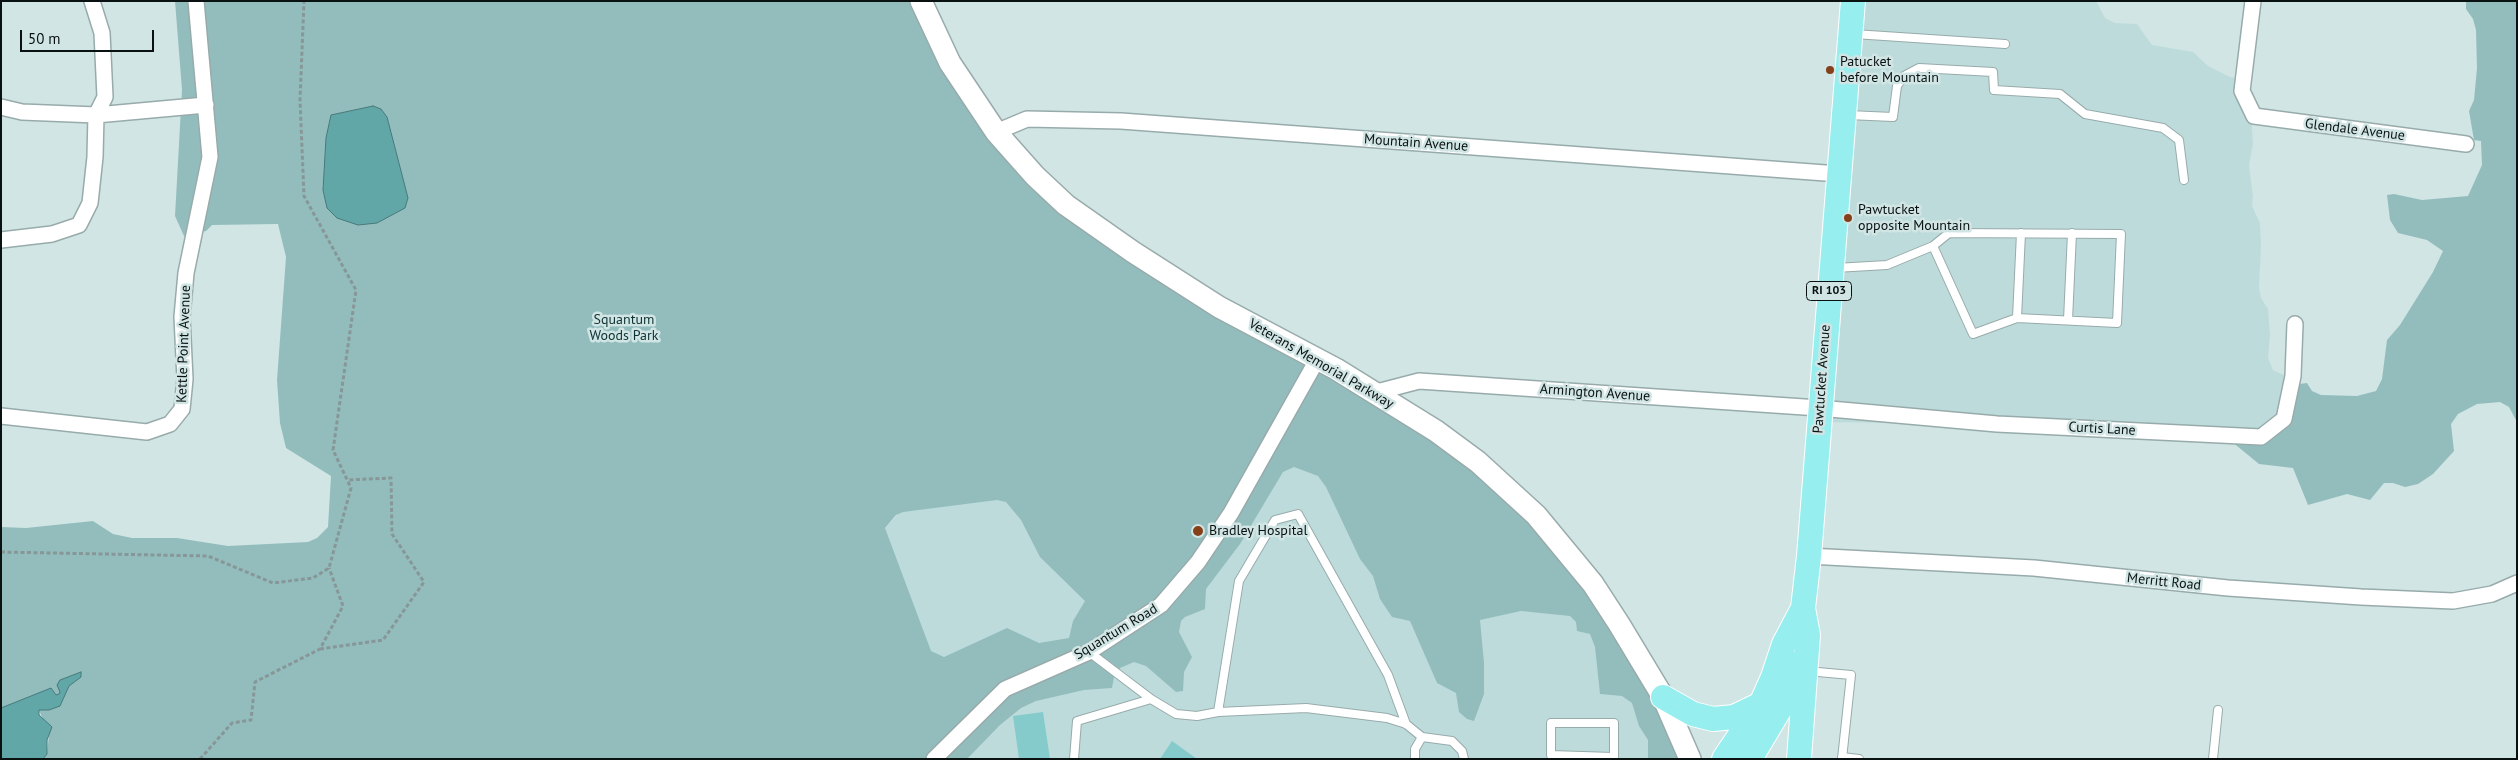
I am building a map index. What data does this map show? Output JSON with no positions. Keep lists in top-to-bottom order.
{
  "streets": {
    "main road": ["RI 103", "Veterans Memorial Parkway", "Pawtucket Avenue"],
    "street": [
      "Glendale Avenue",
      "Mountain Avenue",
      "Kettle Point Avenue",
      "Armington Avenue",
      "Curtis Lane",
      "Merritt Road",
      "Squantum Road"
    ]
  },
  "crossings": [
    ["Mountain Avenue", "Veterans Memorial Parkway"],
    ["Mountain Avenue", "Pawtucket Avenue"],
    ["Veterans Memorial Parkway", "Armington Avenue"],
    ["Veterans Memorial Parkway", "Squantum Road"],
    ["Pawtucket Avenue", "Armington Avenue"],
    ["Pawtucket Avenue", "Curtis Lane"],
    ["Pawtucket Avenue", "Merritt Road"],
    ["Armington Avenue", "Curtis Lane"]
  ],
  "parks": ["Squantum Woods Park"],
  "places": ["Patucket before Mountain", "Pawtucket opposite Mountain", "Bradley Hospital"],
  "scale_bar": "50 m"
}
